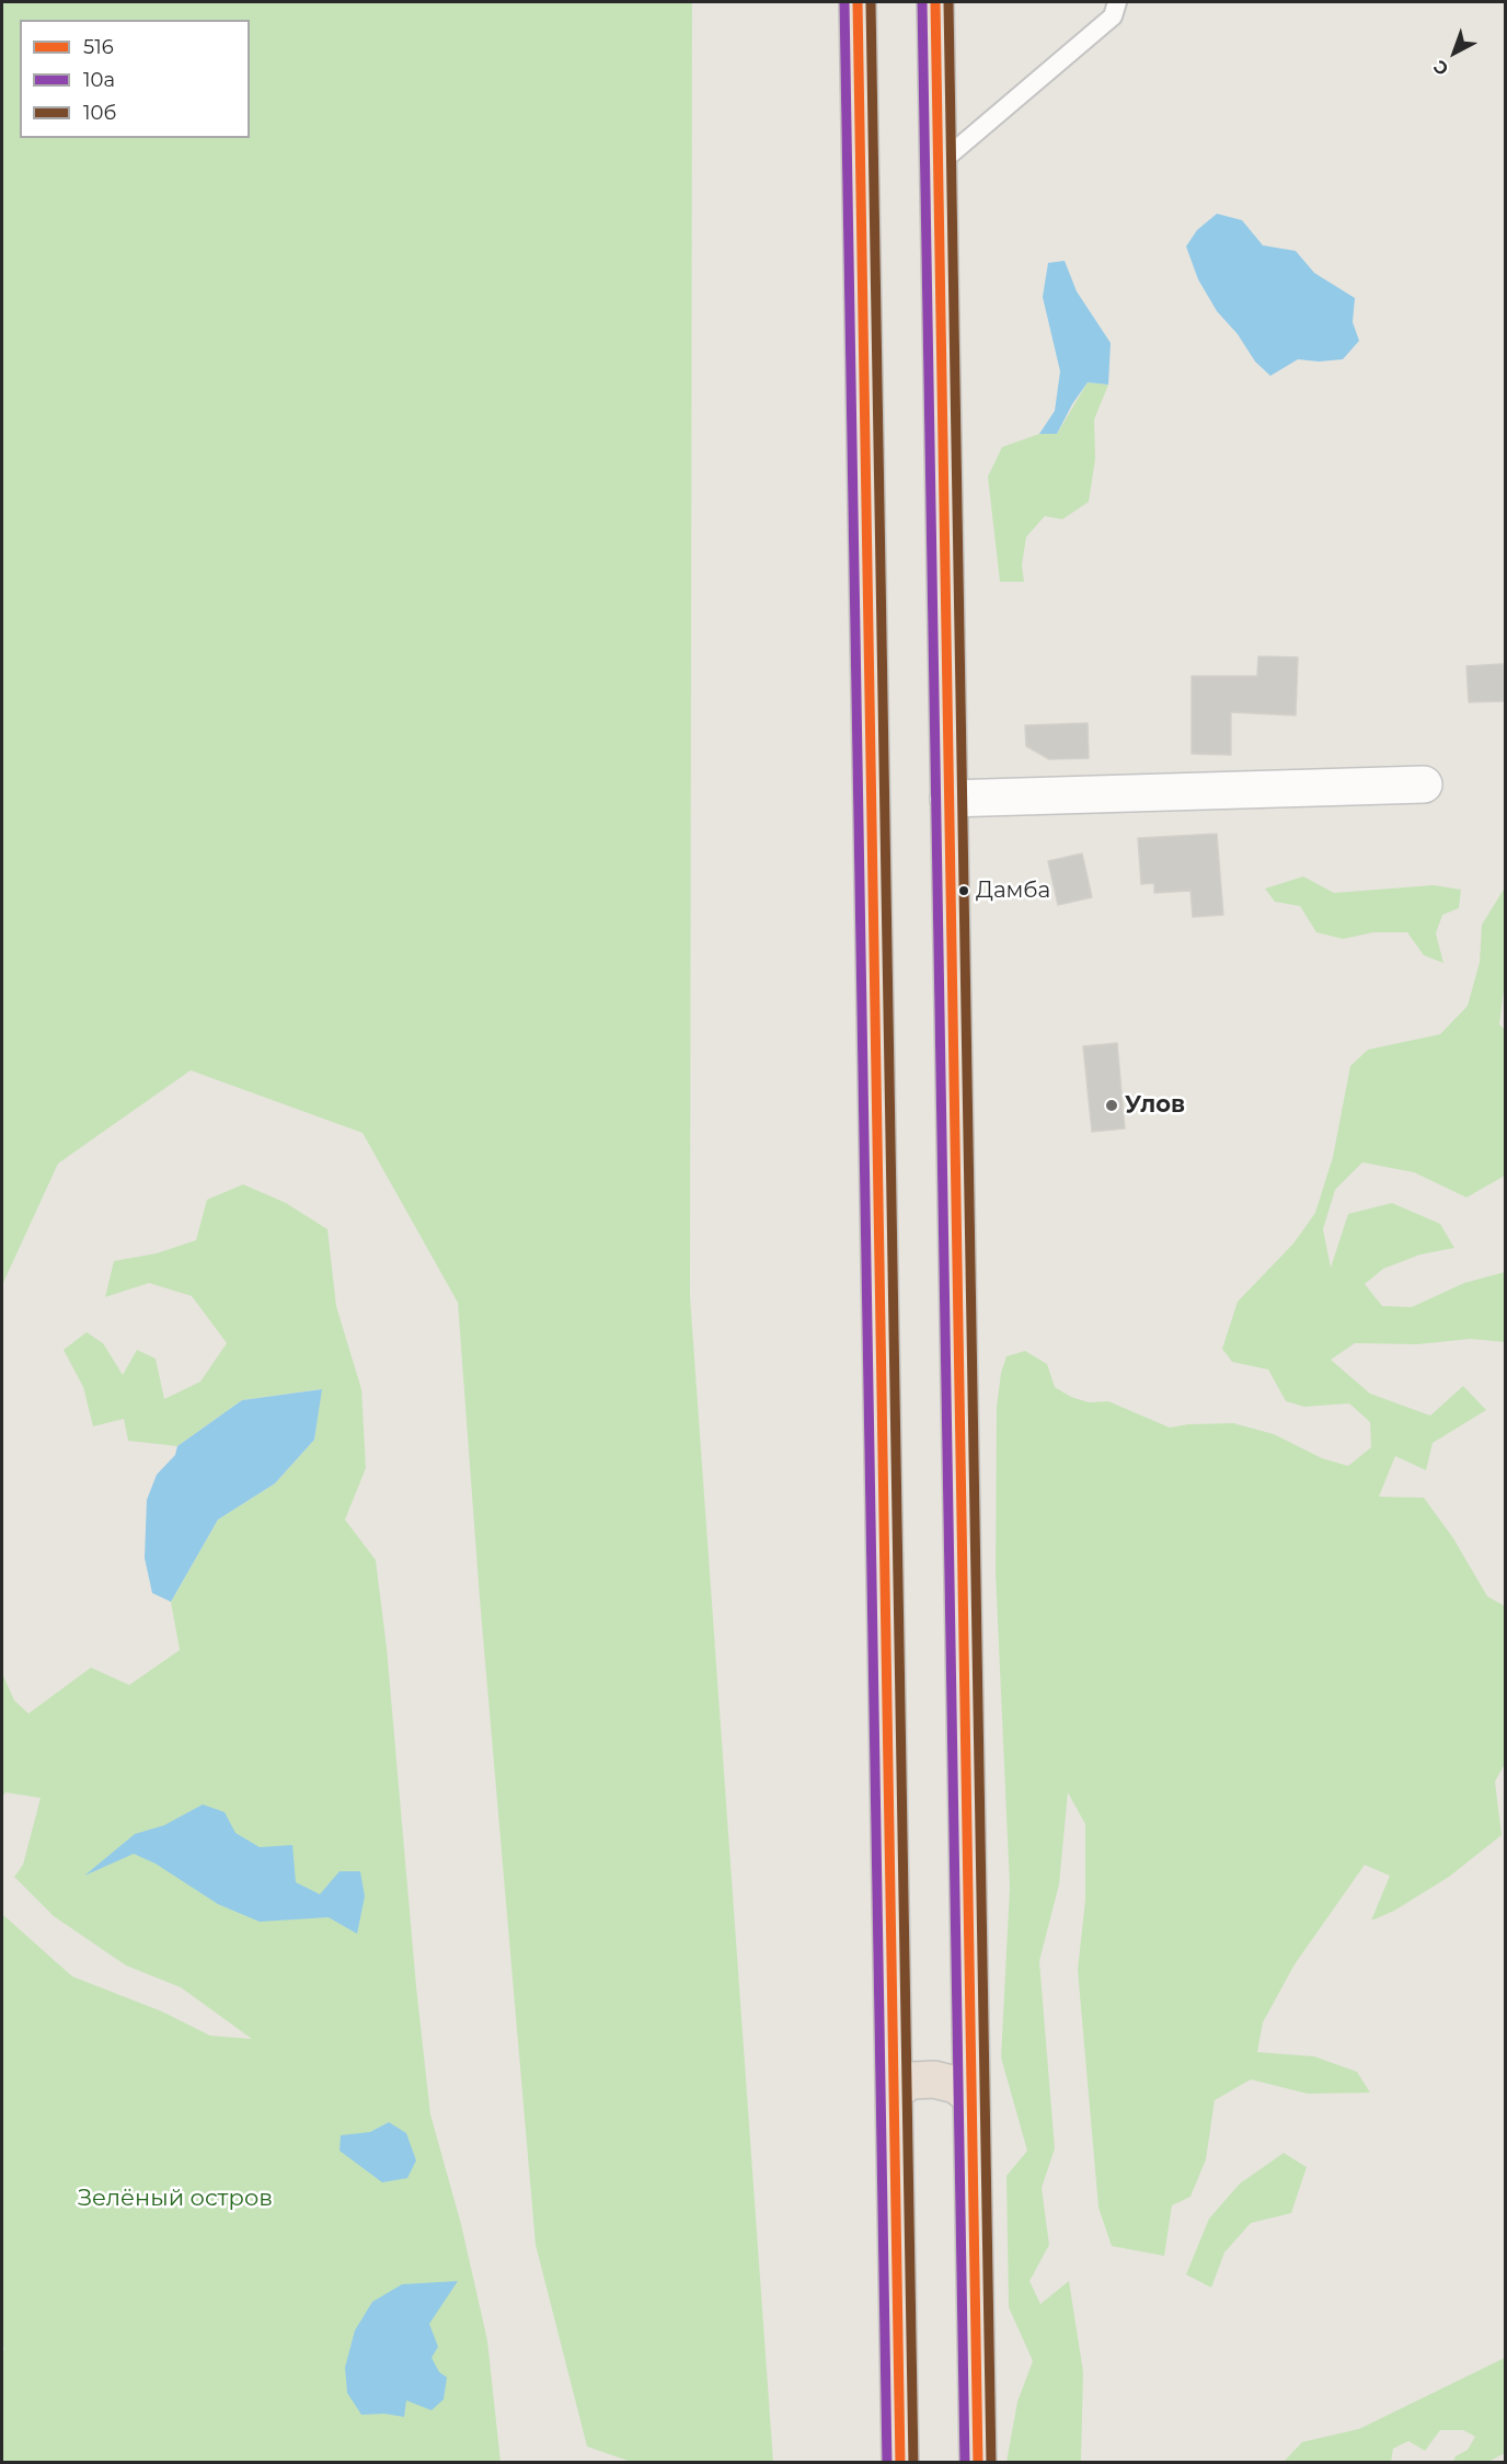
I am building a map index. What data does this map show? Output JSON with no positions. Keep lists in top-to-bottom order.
{
  "parks": ["Зелёный остров"],
  "places": ["Дамба", "Улов"],
  "lines": ["transit line 516", "transit line 10а", "transit line 10б"],
  "legend": ["516", "10а", "10б"],
  "north": "bottom left"
}
